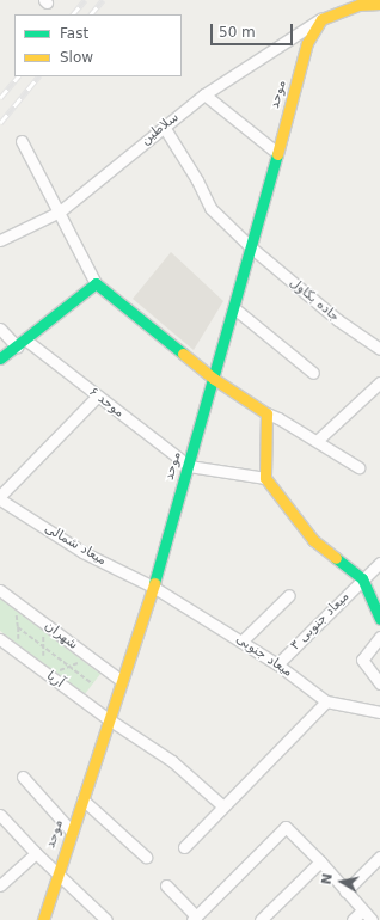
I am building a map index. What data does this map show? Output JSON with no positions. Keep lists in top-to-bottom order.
{
  "streets": {
    "street": [
      "موحد",
      "سلاطین",
      "جاده بکاول",
      "موحد ۶",
      "میعاد شمالی",
      "میعاد جنوبی ۳",
      "شهران",
      "میعاد جنوبی",
      "آریا"
    ]
  },
  "crossings": [
    ["موحد", "سلاطین"],
    ["موحد", "جاده بکاول"],
    ["موحد", "موحد ۶"],
    ["موحد", "میعاد شمالی"],
    ["موحد", "شهران"],
    ["موحد", "میعاد جنوبی"],
    ["موحد", "آریا"],
    ["سلاطین", "جاده بکاول"],
    ["میعاد شمالی", "میعاد جنوبی"],
    ["میعاد جنوبی ۳", "میعاد جنوبی"]
  ],
  "legend": ["Fast", "Slow"],
  "scale_bar": "50 m",
  "north": "left"
}
